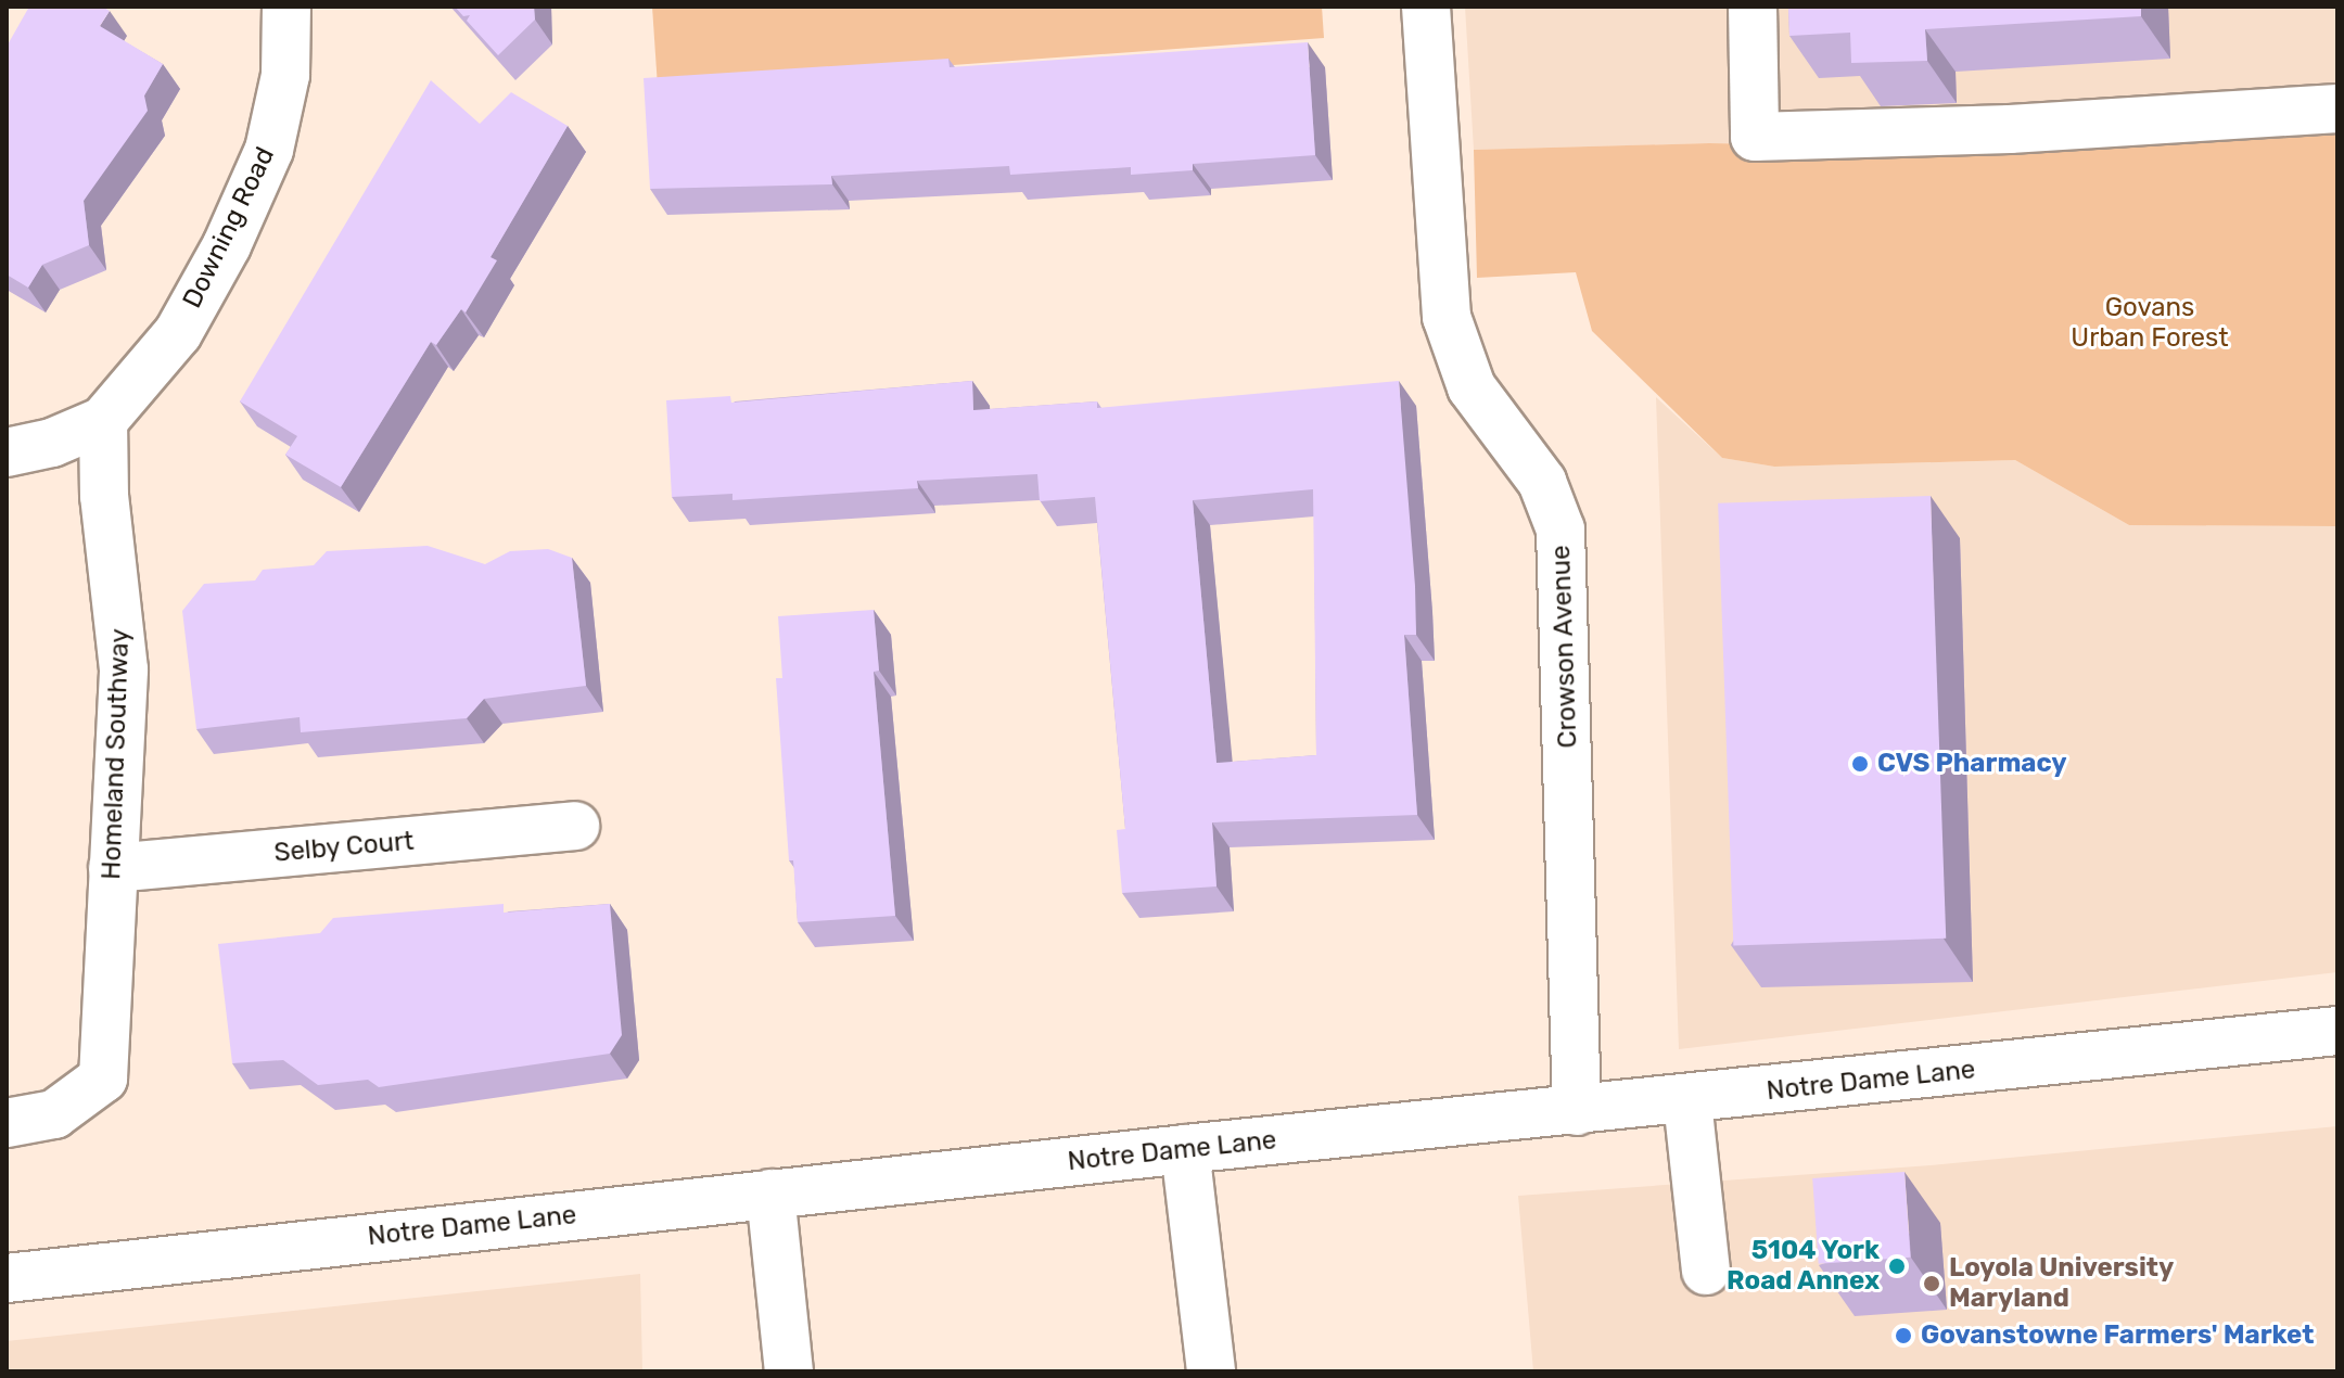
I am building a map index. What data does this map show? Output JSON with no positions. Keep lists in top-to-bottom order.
{
  "streets": {
    "street": [
      "Downing Road",
      "Crowson Avenue",
      "Homeland Southway",
      "Selby Court",
      "Notre Dame Lane"
    ]
  },
  "crossings": [
    ["Downing Road", "Homeland Southway"],
    ["Crowson Avenue", "Notre Dame Lane"],
    ["Homeland Southway", "Selby Court"]
  ],
  "parks": ["Govans Urban Forest"],
  "places": [
    "CVS Pharmacy",
    "5104 York Road Annex",
    "Loyola University Maryland",
    "Govanstowne Farmers' Market"
  ]
}
